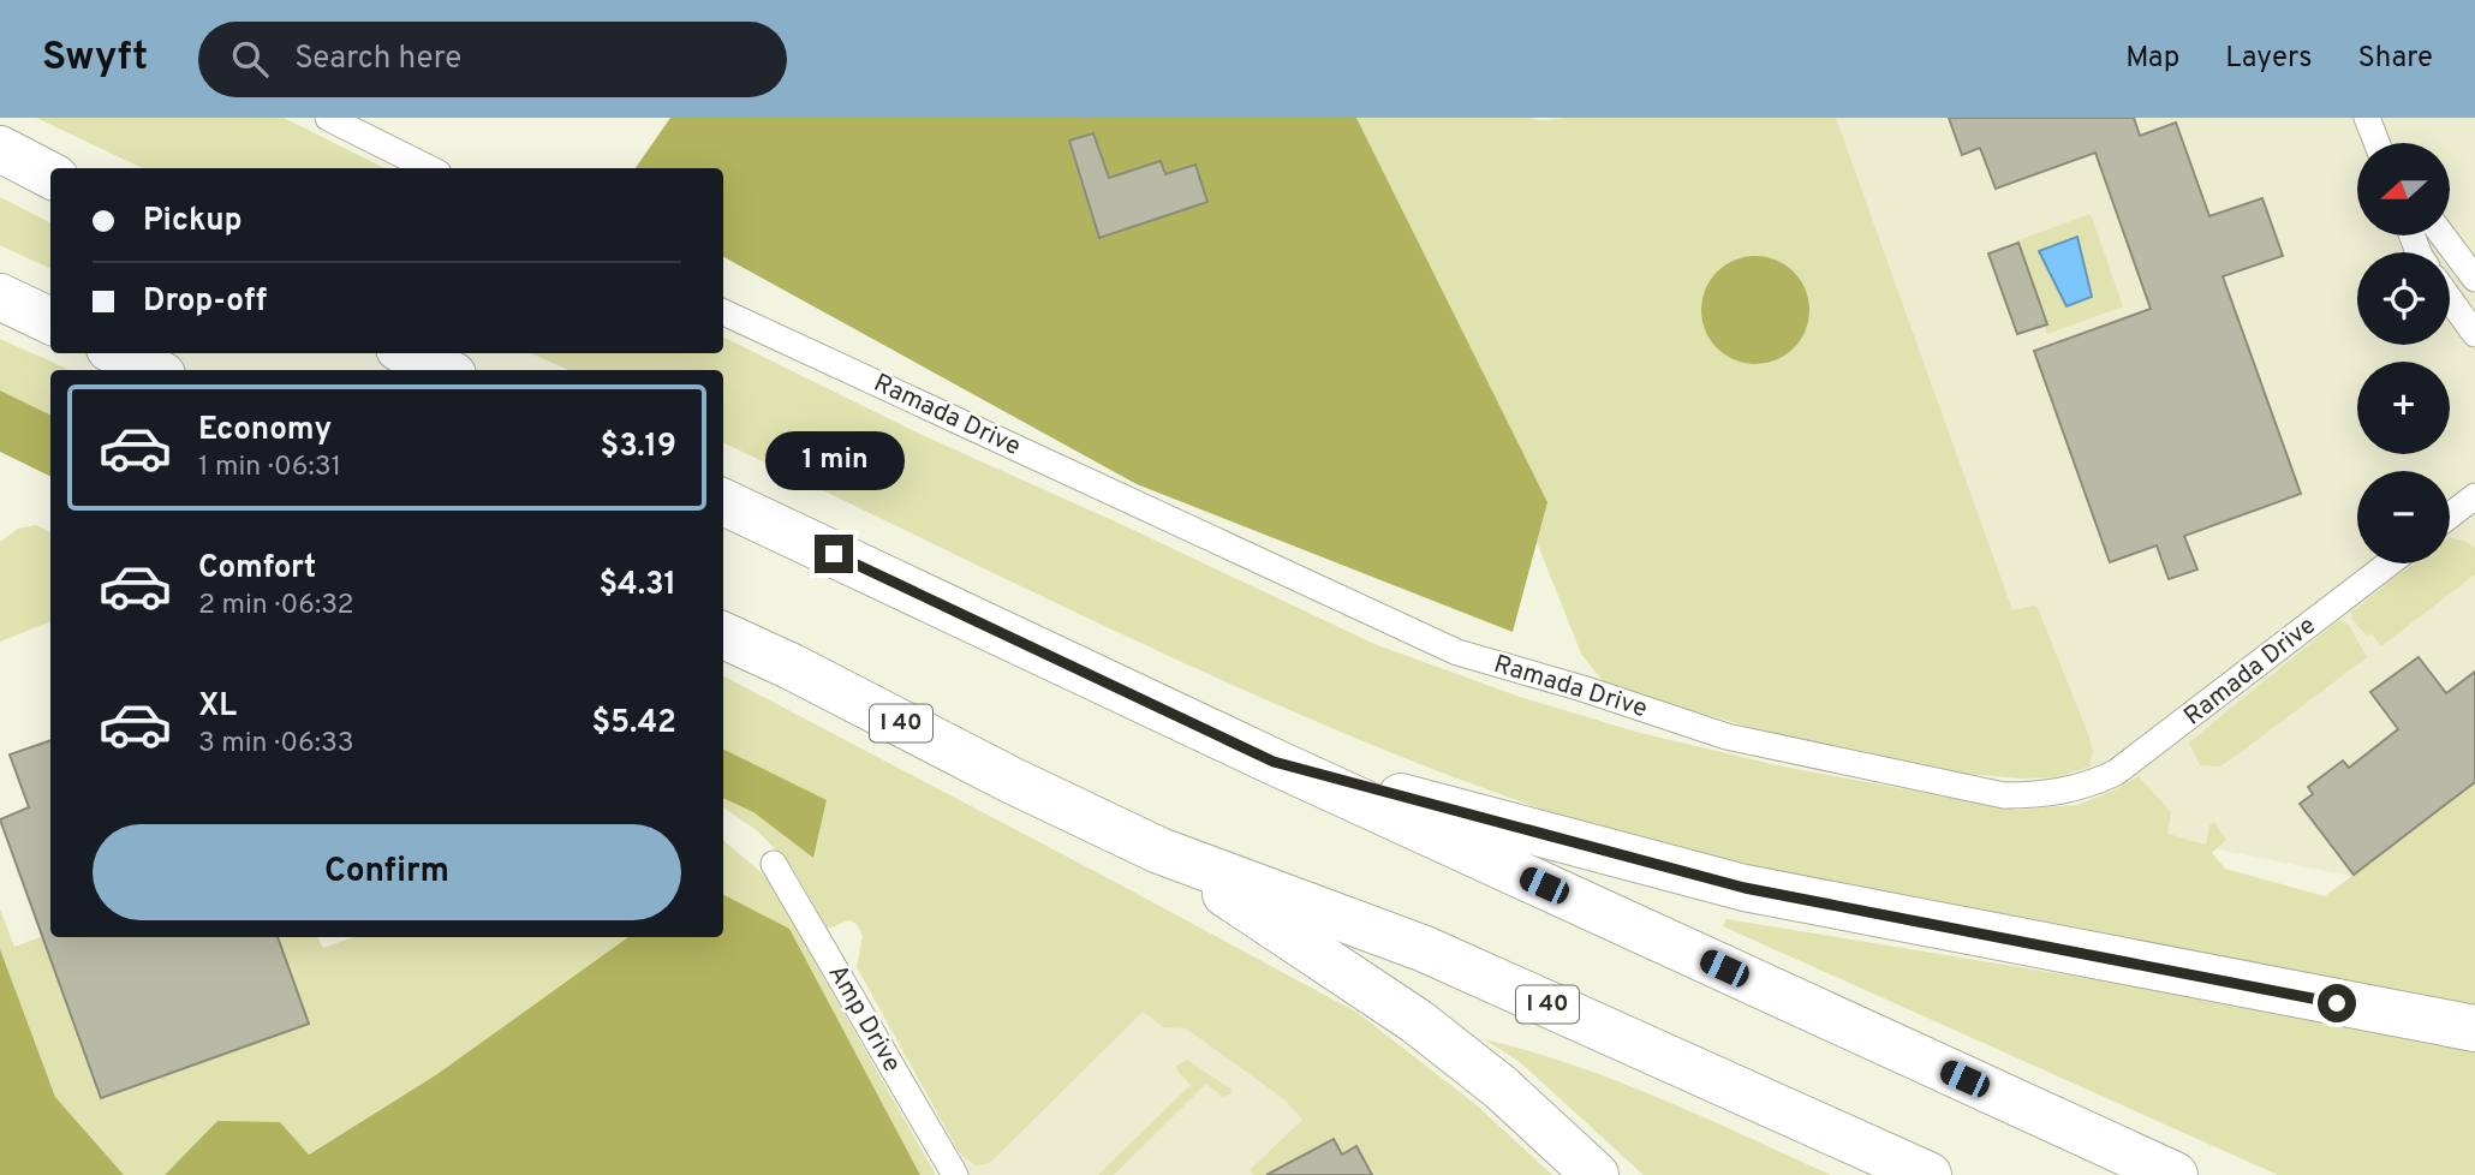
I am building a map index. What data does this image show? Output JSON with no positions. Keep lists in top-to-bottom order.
{
  "streets": {
    "highway": ["I 40"],
    "street": ["Ramada Drive", "Amp Drive"]
  },
  "north": "left",
  "page": {
    "header": "Swyft",
    "search": "Search here",
    "nav": ["Map", "Layers", "Share"],
    "map_buttons": ["+", "−"],
    "banner": ["Pickup", "Drop-off"],
    "list": [
      {
        "name": "Economy",
        "note": "1 min · 06:31",
        "value": "$3.19"
      },
      {
        "name": "Comfort",
        "note": "2 min · 06:32",
        "value": "$4.31"
      },
      {
        "name": "XL",
        "note": "3 min · 06:33",
        "value": "$5.42"
      }
    ],
    "bubble": "1 min",
    "buttons": "Confirm"
  }
}
